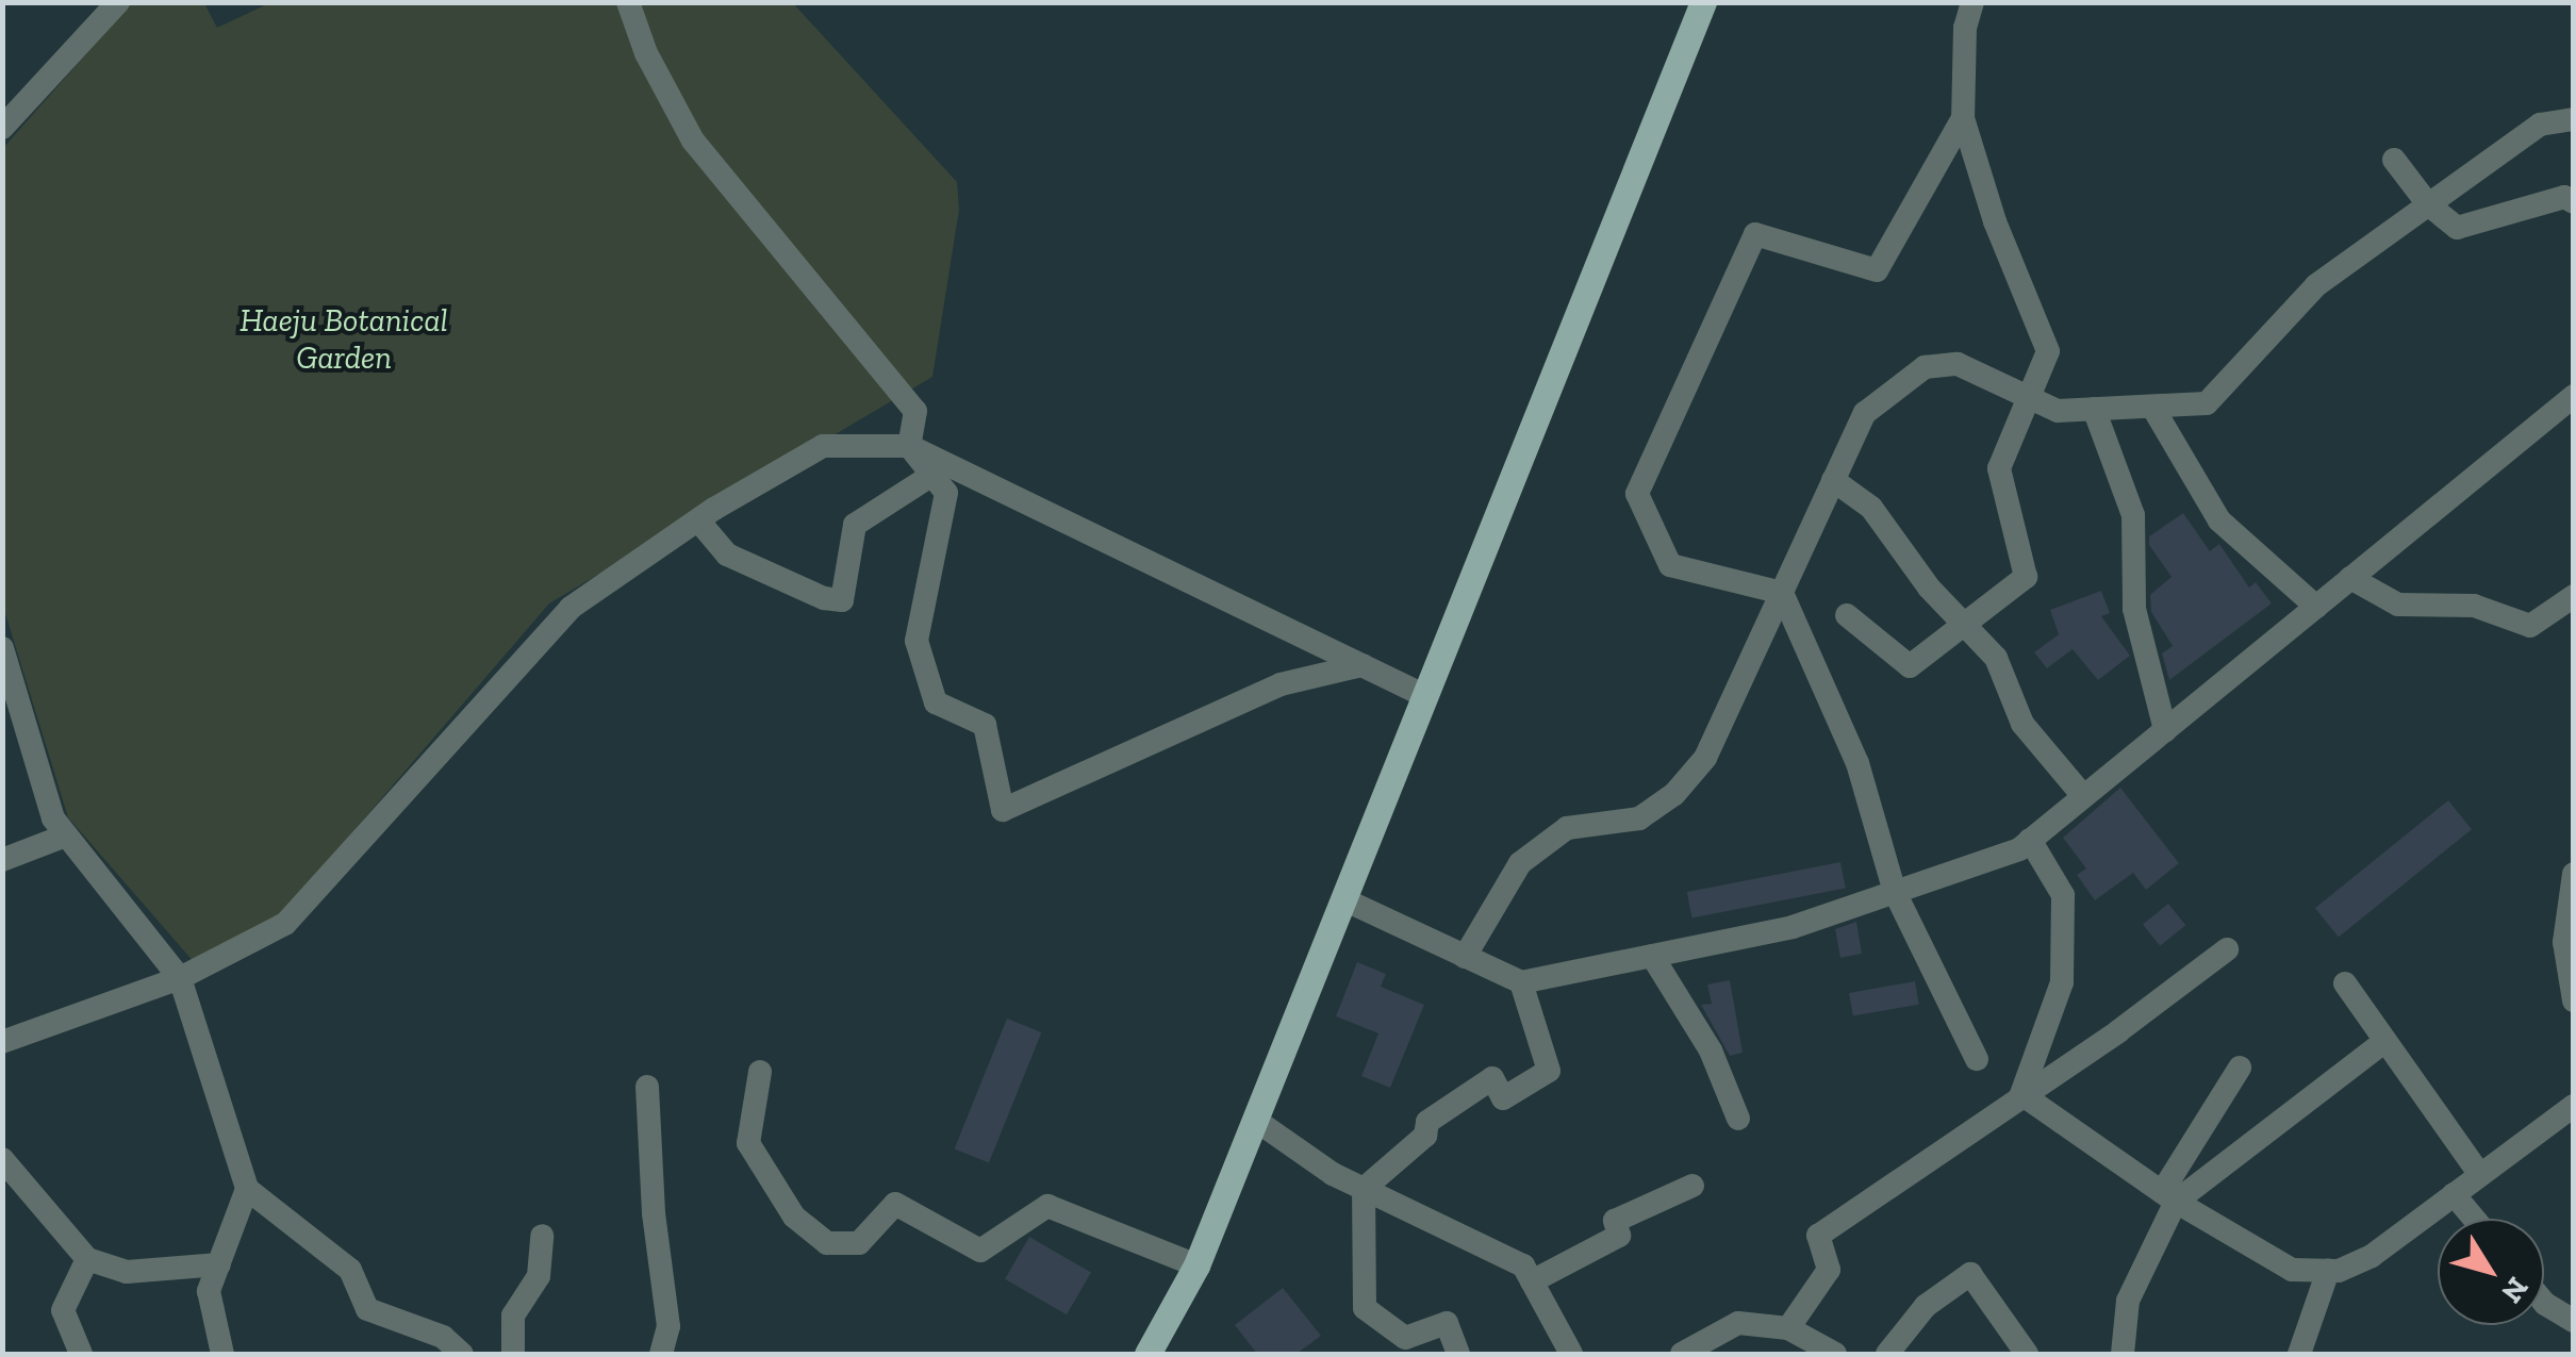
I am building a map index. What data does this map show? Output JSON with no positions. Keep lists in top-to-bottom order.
{
  "parks": ["Haeju Botanical Garden"],
  "north": "bottom right"
}
